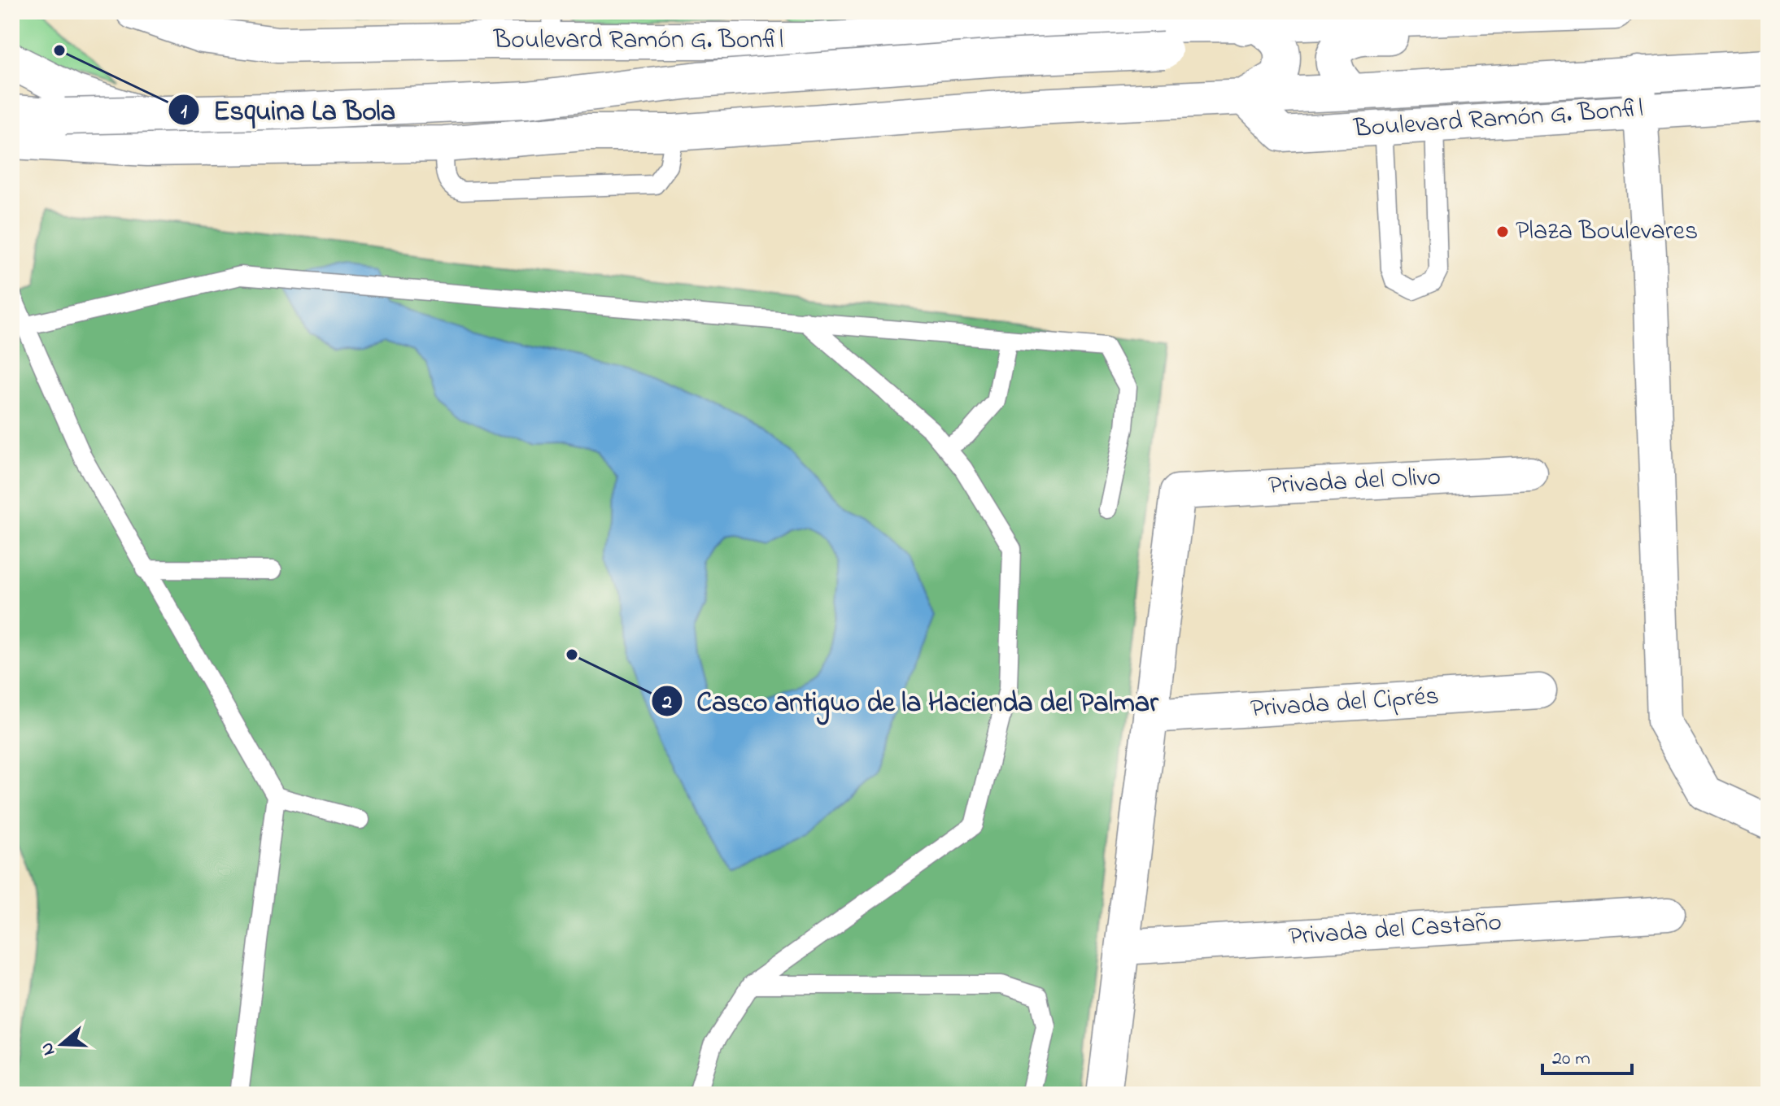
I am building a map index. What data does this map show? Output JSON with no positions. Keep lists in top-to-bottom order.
{
  "streets": {
    "main road": ["Boulevard Ramón G. Bonfil"],
    "street": ["Privada del Olivo", "Privada del Ciprés", "Privada del Castaño"]
  },
  "crossings": [
    ["Privada del Olivo", "Privada del Ciprés"]
  ],
  "places": ["Esquina La Bola", "Plaza Boulevares", "Casco antiguo de la Hacienda del Palmar"],
  "scale_bar": "20 m",
  "north": "left"
}
